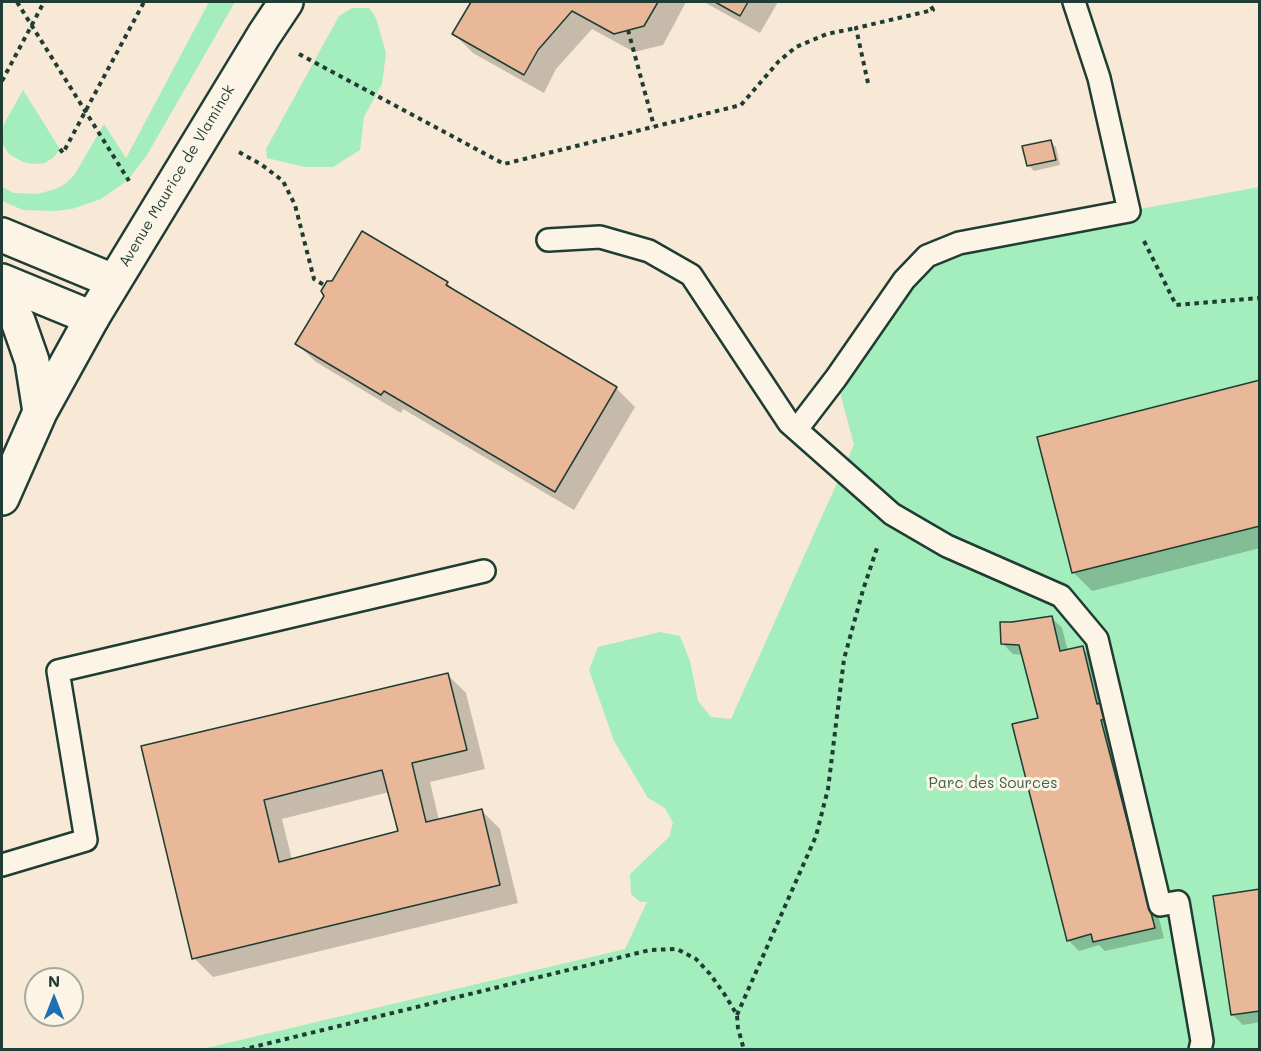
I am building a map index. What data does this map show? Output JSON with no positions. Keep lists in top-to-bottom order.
{
  "streets": {
    "street": ["Avenue Maurice de Vlaminck"]
  },
  "parks": ["Parc des Sources"],
  "north": "top"
}
